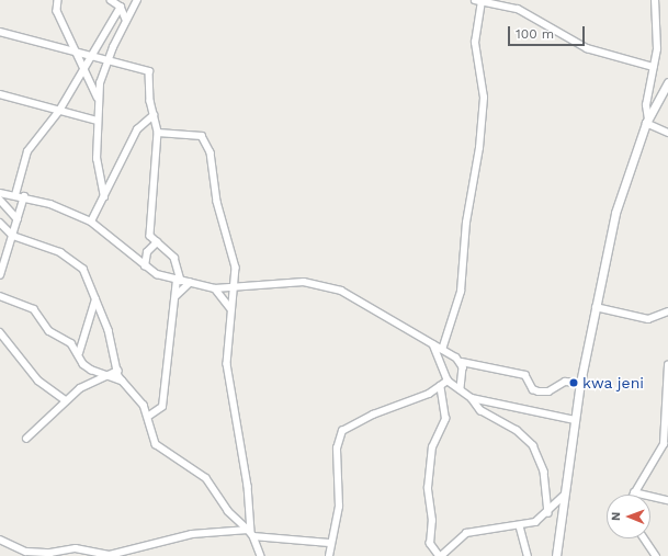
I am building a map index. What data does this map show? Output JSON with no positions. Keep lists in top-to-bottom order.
{
  "places": ["kwa jeni"],
  "scale_bar": "100 m",
  "north": "left"
}
